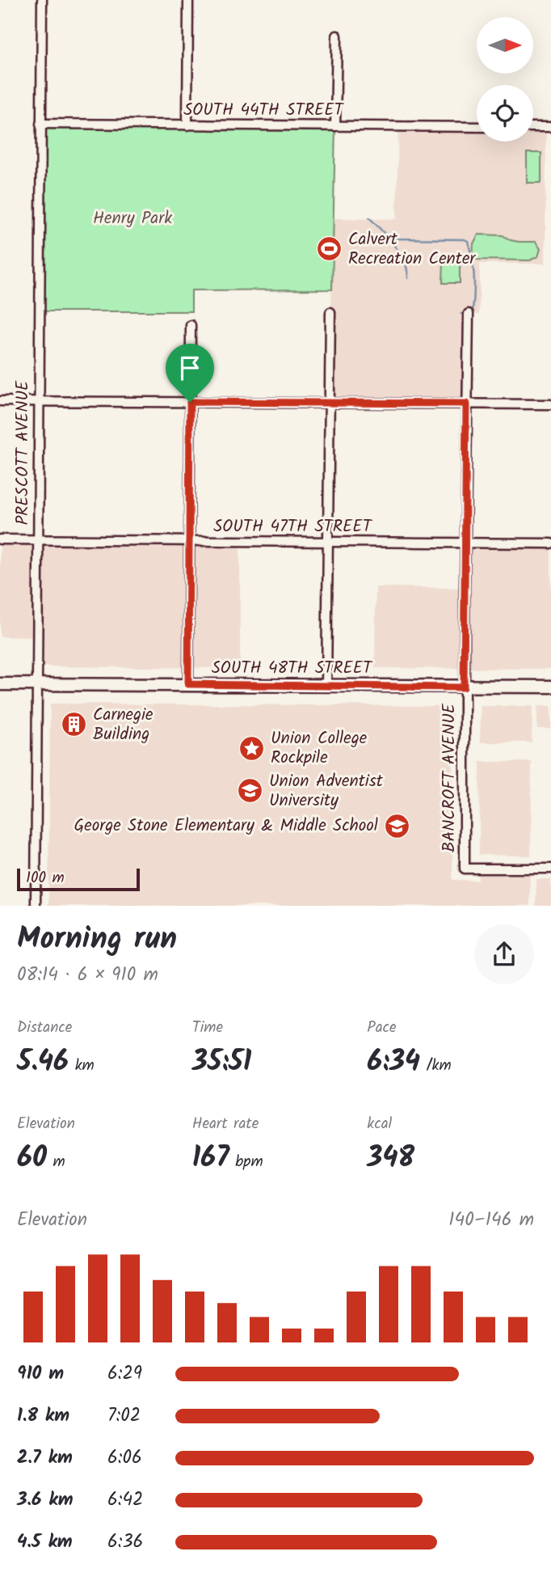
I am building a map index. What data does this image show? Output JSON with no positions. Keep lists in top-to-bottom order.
{
  "streets": {
    "main road": ["SOUTH 48TH STREET"],
    "street": [
      "SOUTH 44TH STREET",
      "PRESCOTT AVENUE",
      "SOUTH 47TH STREET",
      "BANCROFT AVENUE"
    ]
  },
  "crossings": [
    ["SOUTH 44TH STREET", "PRESCOTT AVENUE"],
    ["PRESCOTT AVENUE", "SOUTH 47TH STREET"],
    ["PRESCOTT AVENUE", "SOUTH 48TH STREET"],
    ["SOUTH 47TH STREET", "BANCROFT AVENUE"],
    ["SOUTH 48TH STREET", "BANCROFT AVENUE"]
  ],
  "parks": ["Henry Park"],
  "places": {
    "sports": ["Calvert Recreation Center"],
    "building": ["Carnegie Building"],
    "place": ["Union College Rockpile"],
    "school or university": ["Union Adventist University", "George Stone Elementary & Middle School"]
  },
  "scale_bar": "100 m",
  "north": "right",
  "page": {
    "scale": "100 m",
    "heading": ["Morning run", "08:14 · 6 × 910 m"],
    "stats": [
      ["Distance", "5.46 km"],
      ["Time", "35:51"],
      ["Pace", "6:34 /km"],
      ["Elevation", "60 m"],
      ["Heart rate", "167 bpm"],
      ["kcal", "348"]
    ],
    "chart": ["Elevation", "140–146 m"],
    "list": [
      {
        "name": "910 m",
        "note": "6:29"
      },
      {
        "name": "1.8 km",
        "note": "7:02"
      },
      {
        "name": "2.7 km",
        "note": "6:06"
      },
      {
        "name": "3.6 km",
        "note": "6:42"
      },
      {
        "name": "4.5 km",
        "note": "6:36"
      }
    ]
  }
}
